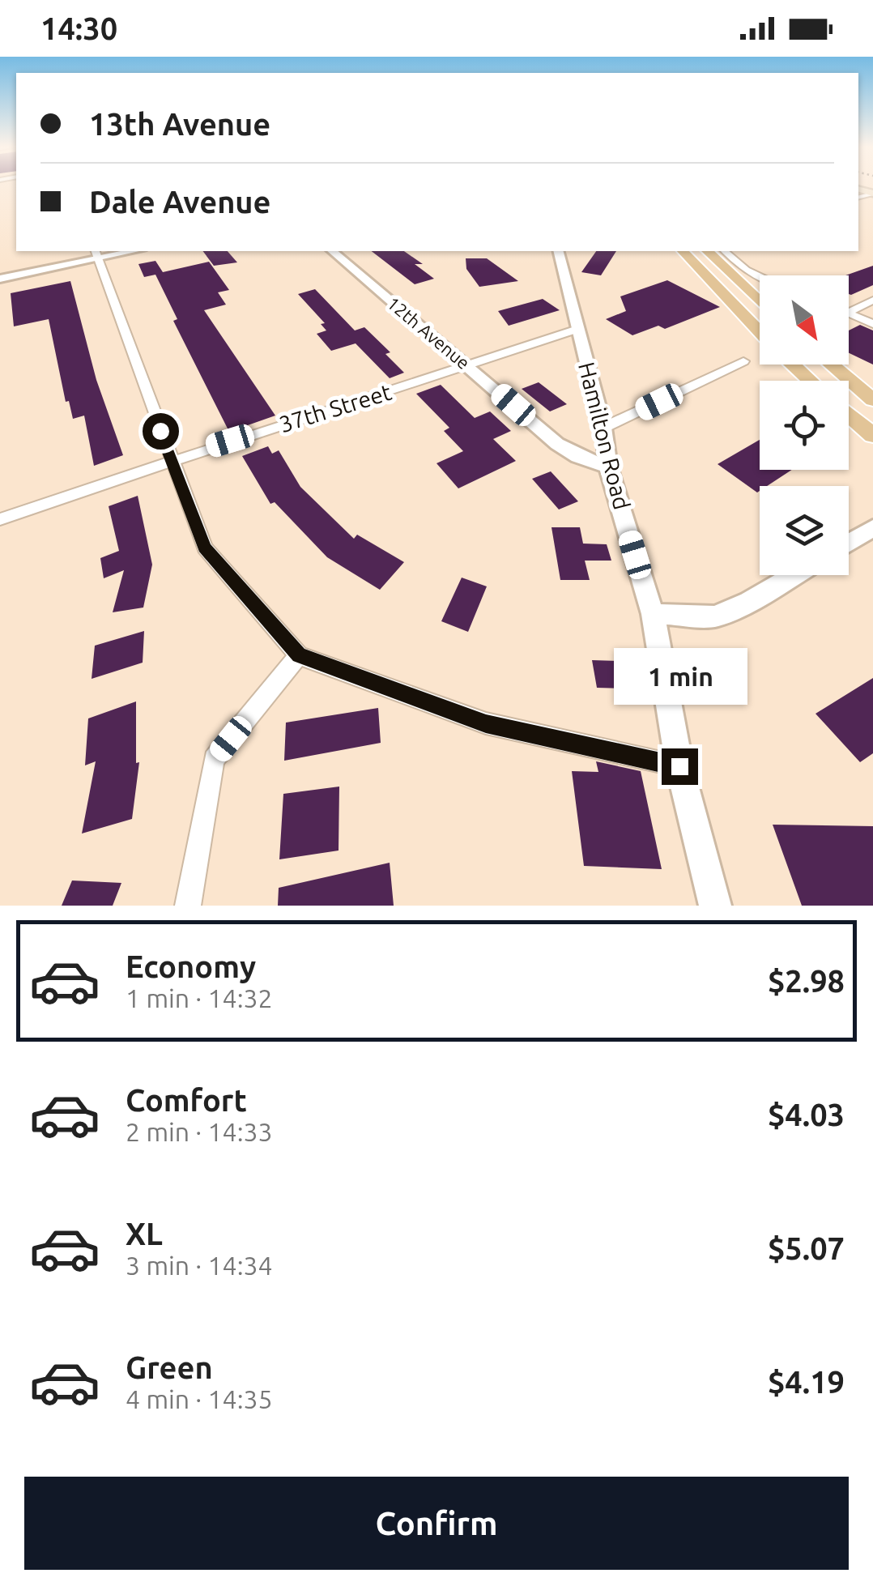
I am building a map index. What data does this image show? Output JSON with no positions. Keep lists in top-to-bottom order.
{
  "streets": {
    "street": ["12th Avenue", "37th Street", "Hamilton Road"]
  },
  "crossings": [
    ["12th Avenue", "37th Street"],
    ["12th Avenue", "Hamilton Road"],
    ["37th Street", "Hamilton Road"]
  ],
  "north": "bottom right",
  "page": {
    "status": "14:30",
    "banner": ["13th Avenue", "Dale Avenue"],
    "bubble": "1 min",
    "list": [
      {
        "name": "Economy",
        "note": "1 min · 14:32",
        "value": "$2.98"
      },
      {
        "name": "Comfort",
        "note": "2 min · 14:33",
        "value": "$4.03"
      },
      {
        "name": "XL",
        "note": "3 min · 14:34",
        "value": "$5.07"
      },
      {
        "name": "Green",
        "note": "4 min · 14:35",
        "value": "$4.19"
      }
    ],
    "buttons": "Confirm"
  }
}
